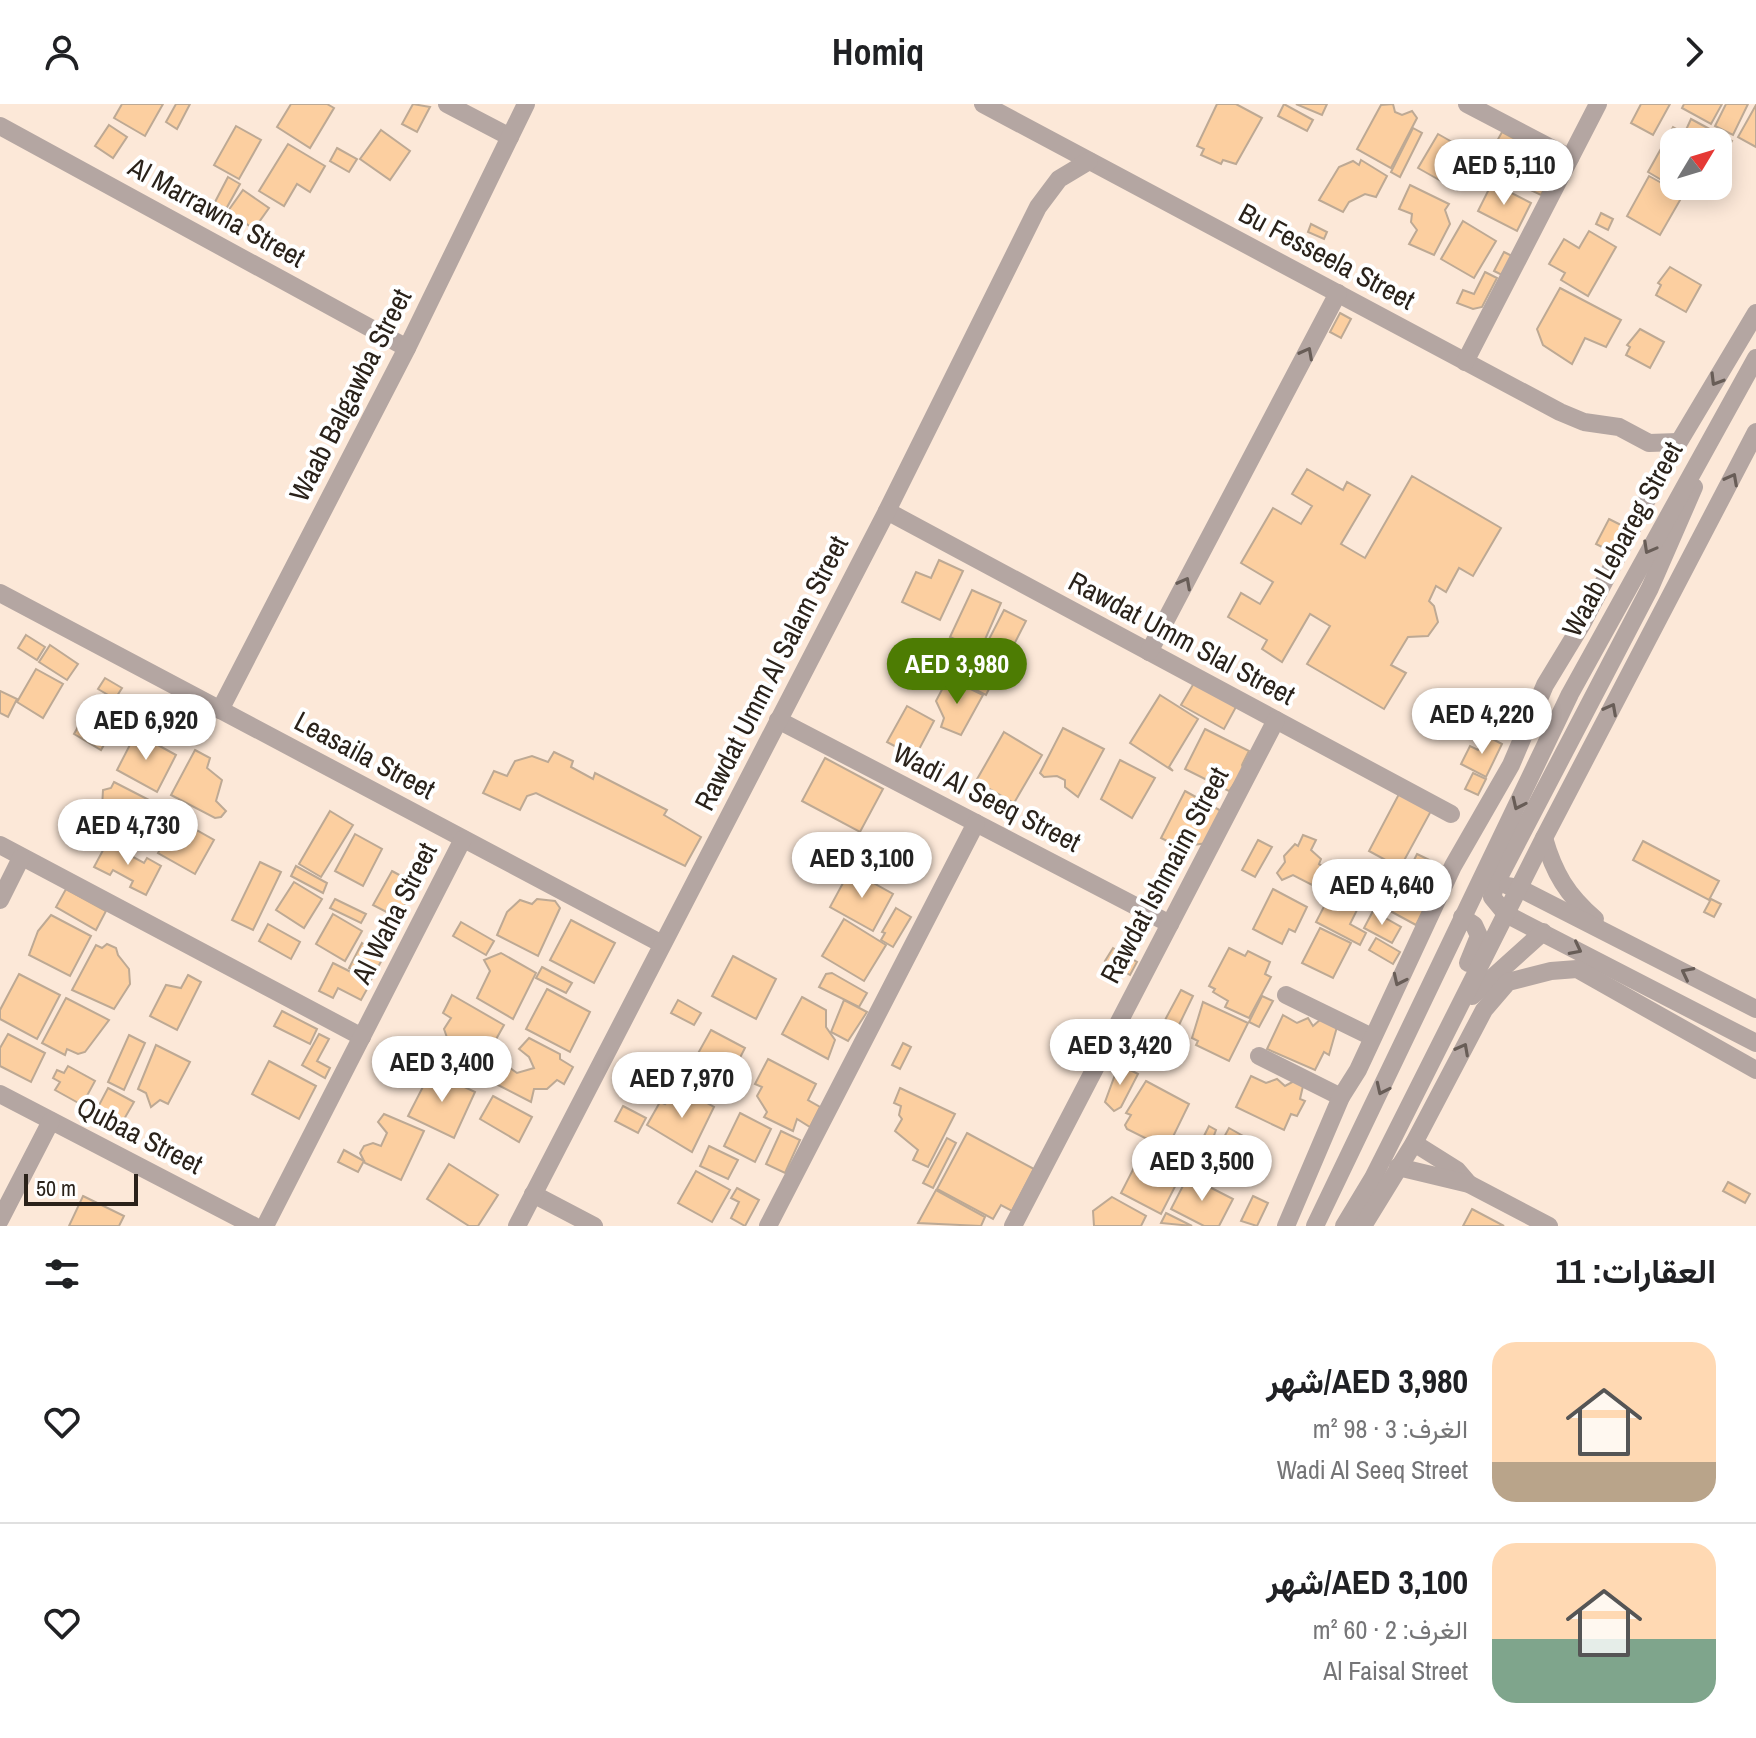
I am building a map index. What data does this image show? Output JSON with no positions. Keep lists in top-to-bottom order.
{
  "streets": {
    "street": [
      "Al Marrawna Street",
      "Bu Fesseela Street",
      "Waab Balgawba Street",
      "Waab Lebareg Street",
      "Rawdat Umm Slal Street",
      "Rawdat Umm Al Salam Street",
      "Leasaila Street",
      "Wadi Al Seeq Street",
      "Rawdat Ishmaim Street",
      "Al Waha Street",
      "Qubaa Street"
    ]
  },
  "crossings": [
    ["Al Marrawna Street", "Waab Balgawba Street"],
    ["Bu Fesseela Street", "Rawdat Umm Al Salam Street"],
    ["Waab Balgawba Street", "Leasaila Street"],
    ["Rawdat Umm Slal Street", "Rawdat Umm Al Salam Street"],
    ["Rawdat Umm Slal Street", "Rawdat Ishmaim Street"],
    ["Rawdat Umm Al Salam Street", "Leasaila Street"],
    ["Rawdat Umm Al Salam Street", "Wadi Al Seeq Street"],
    ["Leasaila Street", "Al Waha Street"],
    ["Wadi Al Seeq Street", "Rawdat Ishmaim Street"]
  ],
  "scale_bar": "50 m",
  "north": "top right",
  "page": {
    "header": "Homiq",
    "price": [
      "AED 5,110",
      "AED 3,980",
      "AED 4,220",
      "AED 6,920",
      "AED 4,730",
      "AED 3,100",
      "AED 4,640",
      "AED 3,420",
      "AED 3,400",
      "AED 7,970",
      "AED 3,500"
    ],
    "scale": "50 m",
    "heading": "العقارات: 11",
    "list": [
      {
        "name": "AED 3,980/شهر",
        "note": "الغرف: 3 · 98 m² · Wadi Al Seeq Street"
      },
      {
        "name": "AED 3,100/شهر",
        "note": "الغرف: 2 · 60 m² · Al Faisal Street"
      }
    ]
  }
}
